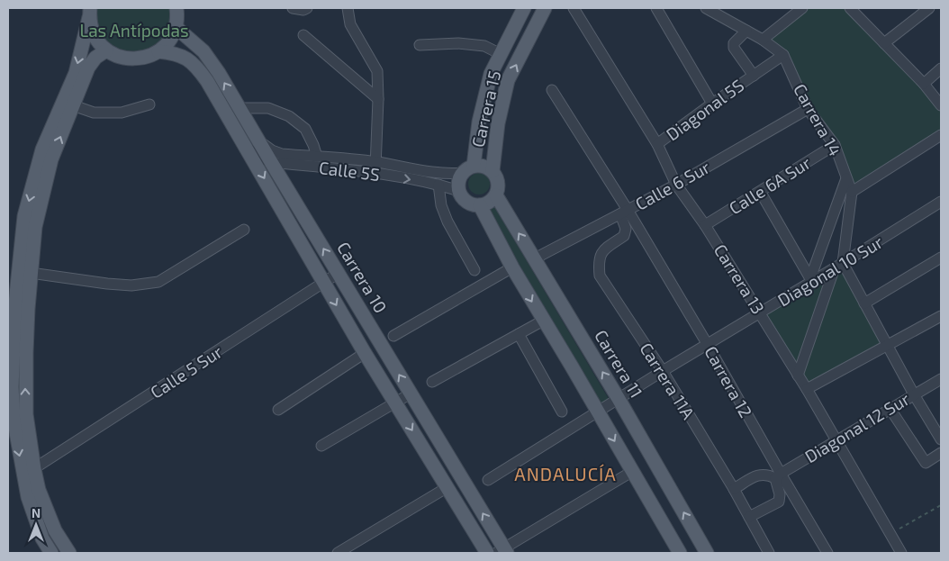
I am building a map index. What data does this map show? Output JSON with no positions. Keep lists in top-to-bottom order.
{
  "streets": {
    "main road": ["Carrera 15", "Carrera 10", "Carrera 11"],
    "street": [
      "Diagonal 5S",
      "Carrera 14",
      "Calle 5S",
      "Calle 6 Sur",
      "Calle 6A Sur",
      "Diagonal 10 Sur",
      "Carrera 13",
      "Calle 5 Sur",
      "Carrera 11A",
      "Carrera 12",
      "Diagonal 12 Sur"
    ]
  },
  "crossings": [
    ["Carrera 15", "Calle 5S"],
    ["Carrera 15", "Carrera 11"],
    ["Diagonal 5S", "Carrera 13"],
    ["Carrera 14", "Calle 6 Sur"],
    ["Carrera 14", "Calle 6A Sur"],
    ["Carrera 14", "Diagonal 10 Sur"],
    ["Carrera 14", "Carrera 13"],
    ["Calle 5S", "Carrera 10"],
    ["Calle 5S", "Carrera 11"],
    ["Calle 6 Sur", "Carrera 13"],
    ["Calle 6 Sur", "Carrera 11"],
    ["Calle 6 Sur", "Carrera 11A"],
    ["Calle 6 Sur", "Carrera 12"],
    ["Calle 6A Sur", "Carrera 13"],
    ["Diagonal 10 Sur", "Carrera 13"],
    ["Diagonal 10 Sur", "Carrera 11"],
    ["Diagonal 10 Sur", "Carrera 11A"],
    ["Diagonal 10 Sur", "Carrera 12"],
    ["Carrera 10", "Calle 5 Sur"],
    ["Carrera 13", "Diagonal 12 Sur"],
    ["Carrera 11A", "Carrera 12"],
    ["Carrera 12", "Diagonal 12 Sur"]
  ],
  "districts": ["ANDALUCÍA"],
  "parks": ["Las Antípodas"],
  "north": "top"
}
